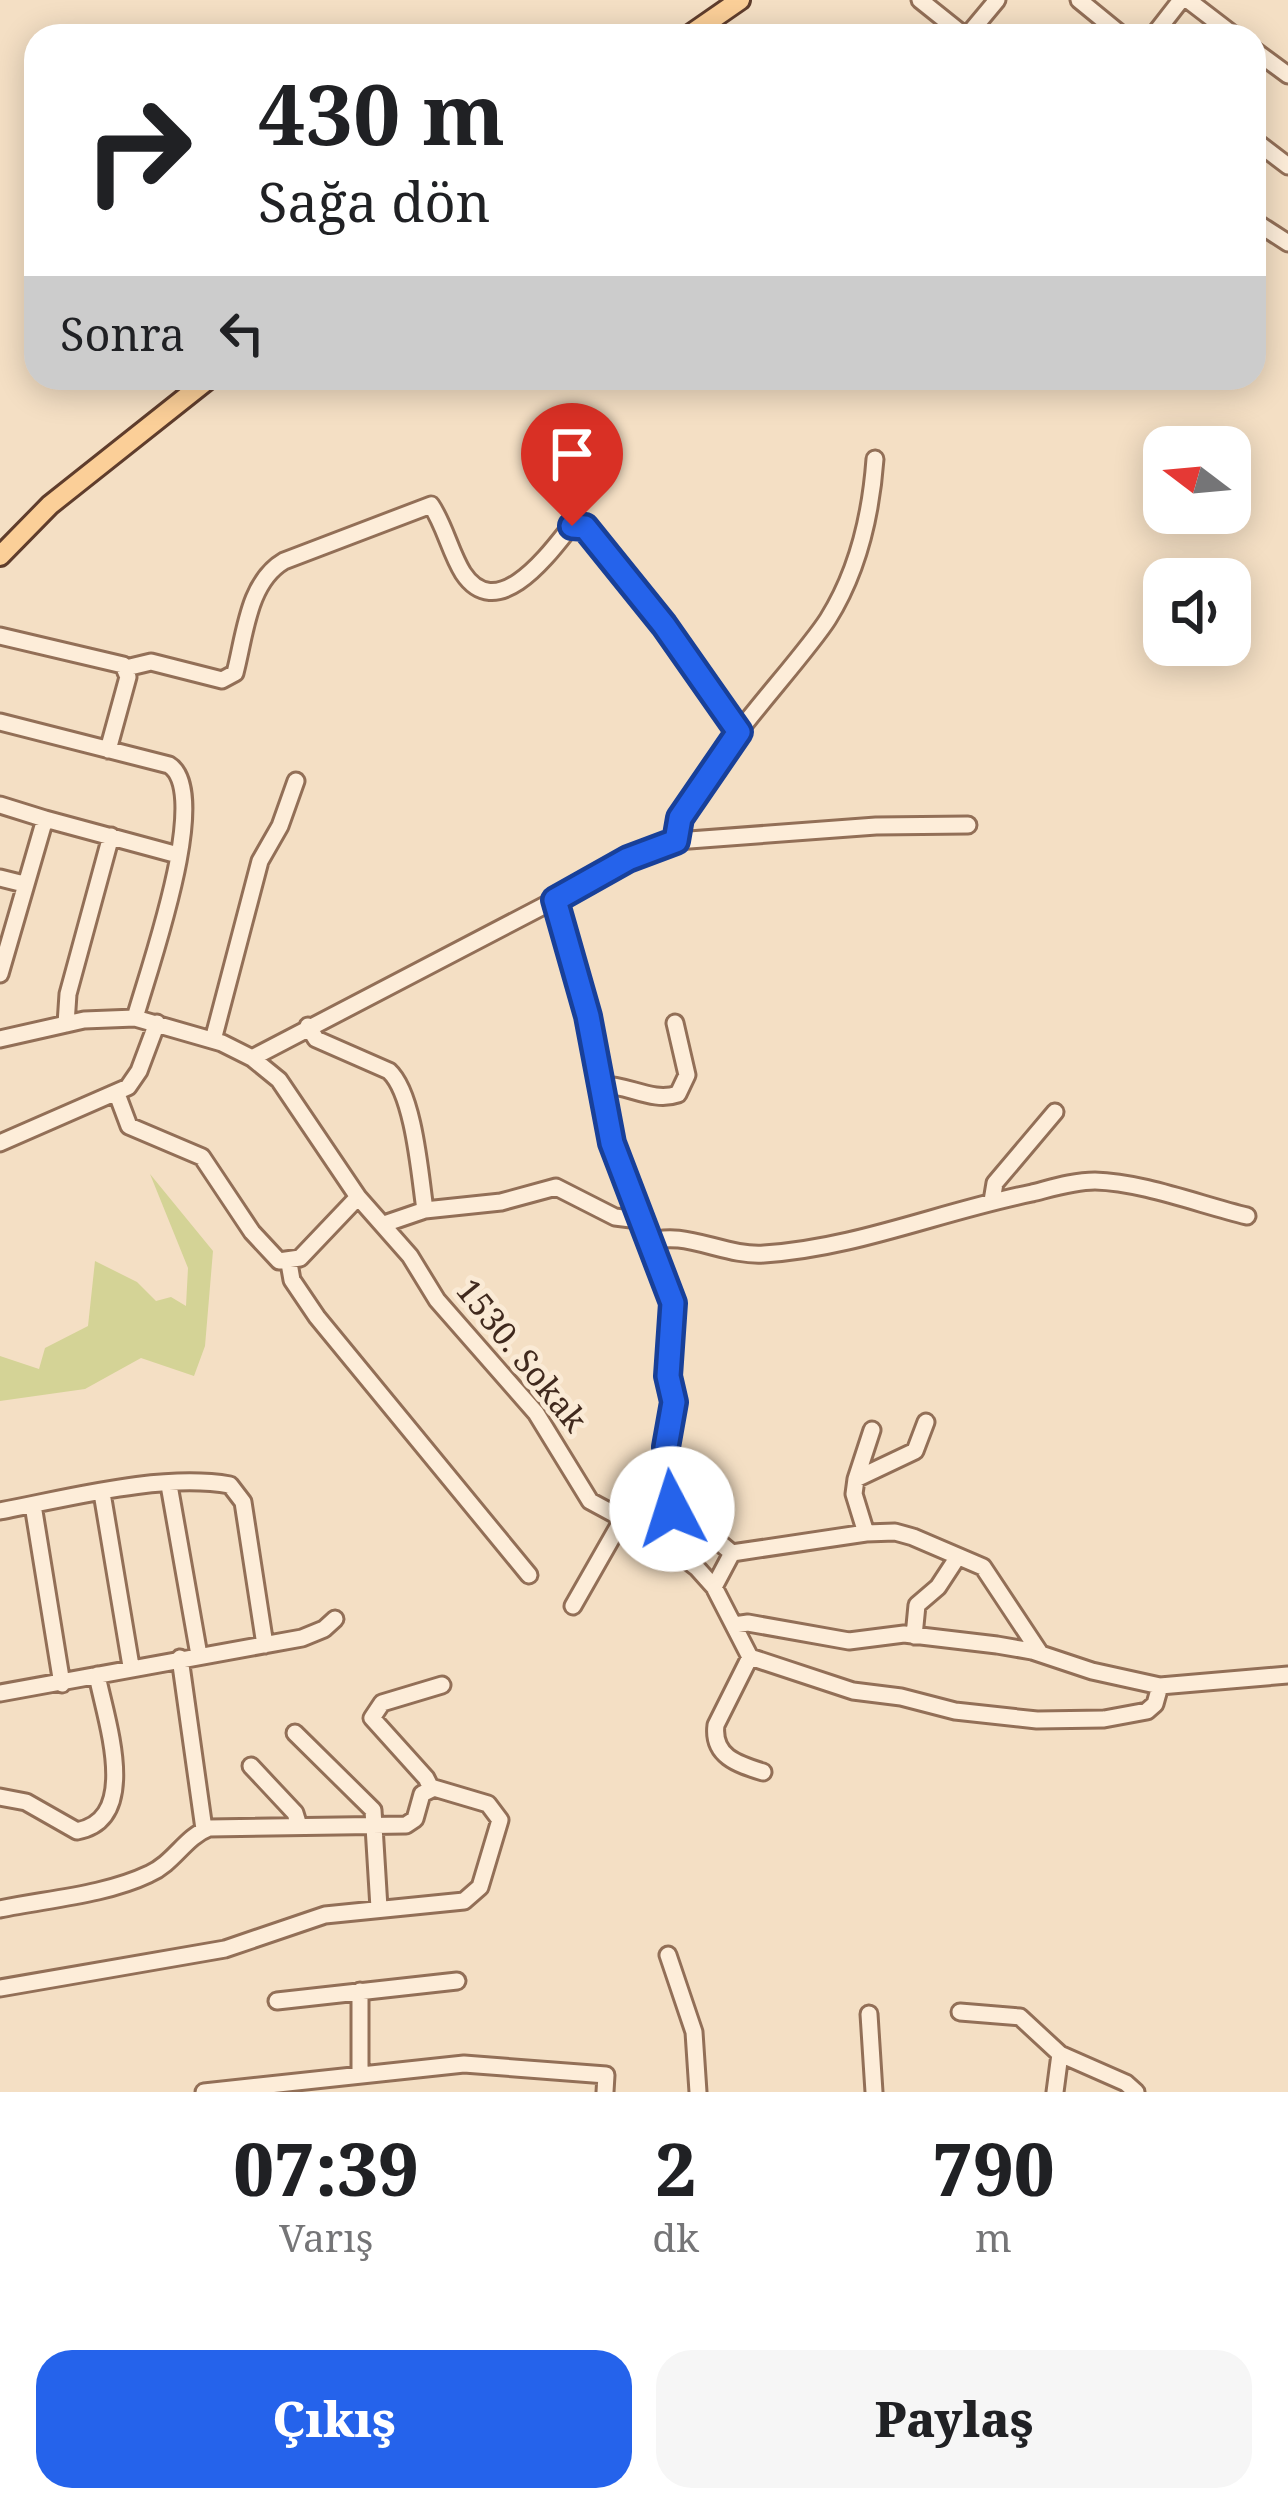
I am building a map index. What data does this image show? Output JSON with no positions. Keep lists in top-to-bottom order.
{
  "streets": {
    "street": ["1530. Sokak"]
  },
  "north": "left",
  "page": {
    "turn": ["430 m", "Sağa dön"],
    "then": "Sonra",
    "eta": [
      "07:39",
      "Varış",
      "2",
      "dk",
      "790",
      "m"
    ],
    "buttons": ["Çıkış", "Paylaş"]
  }
}
